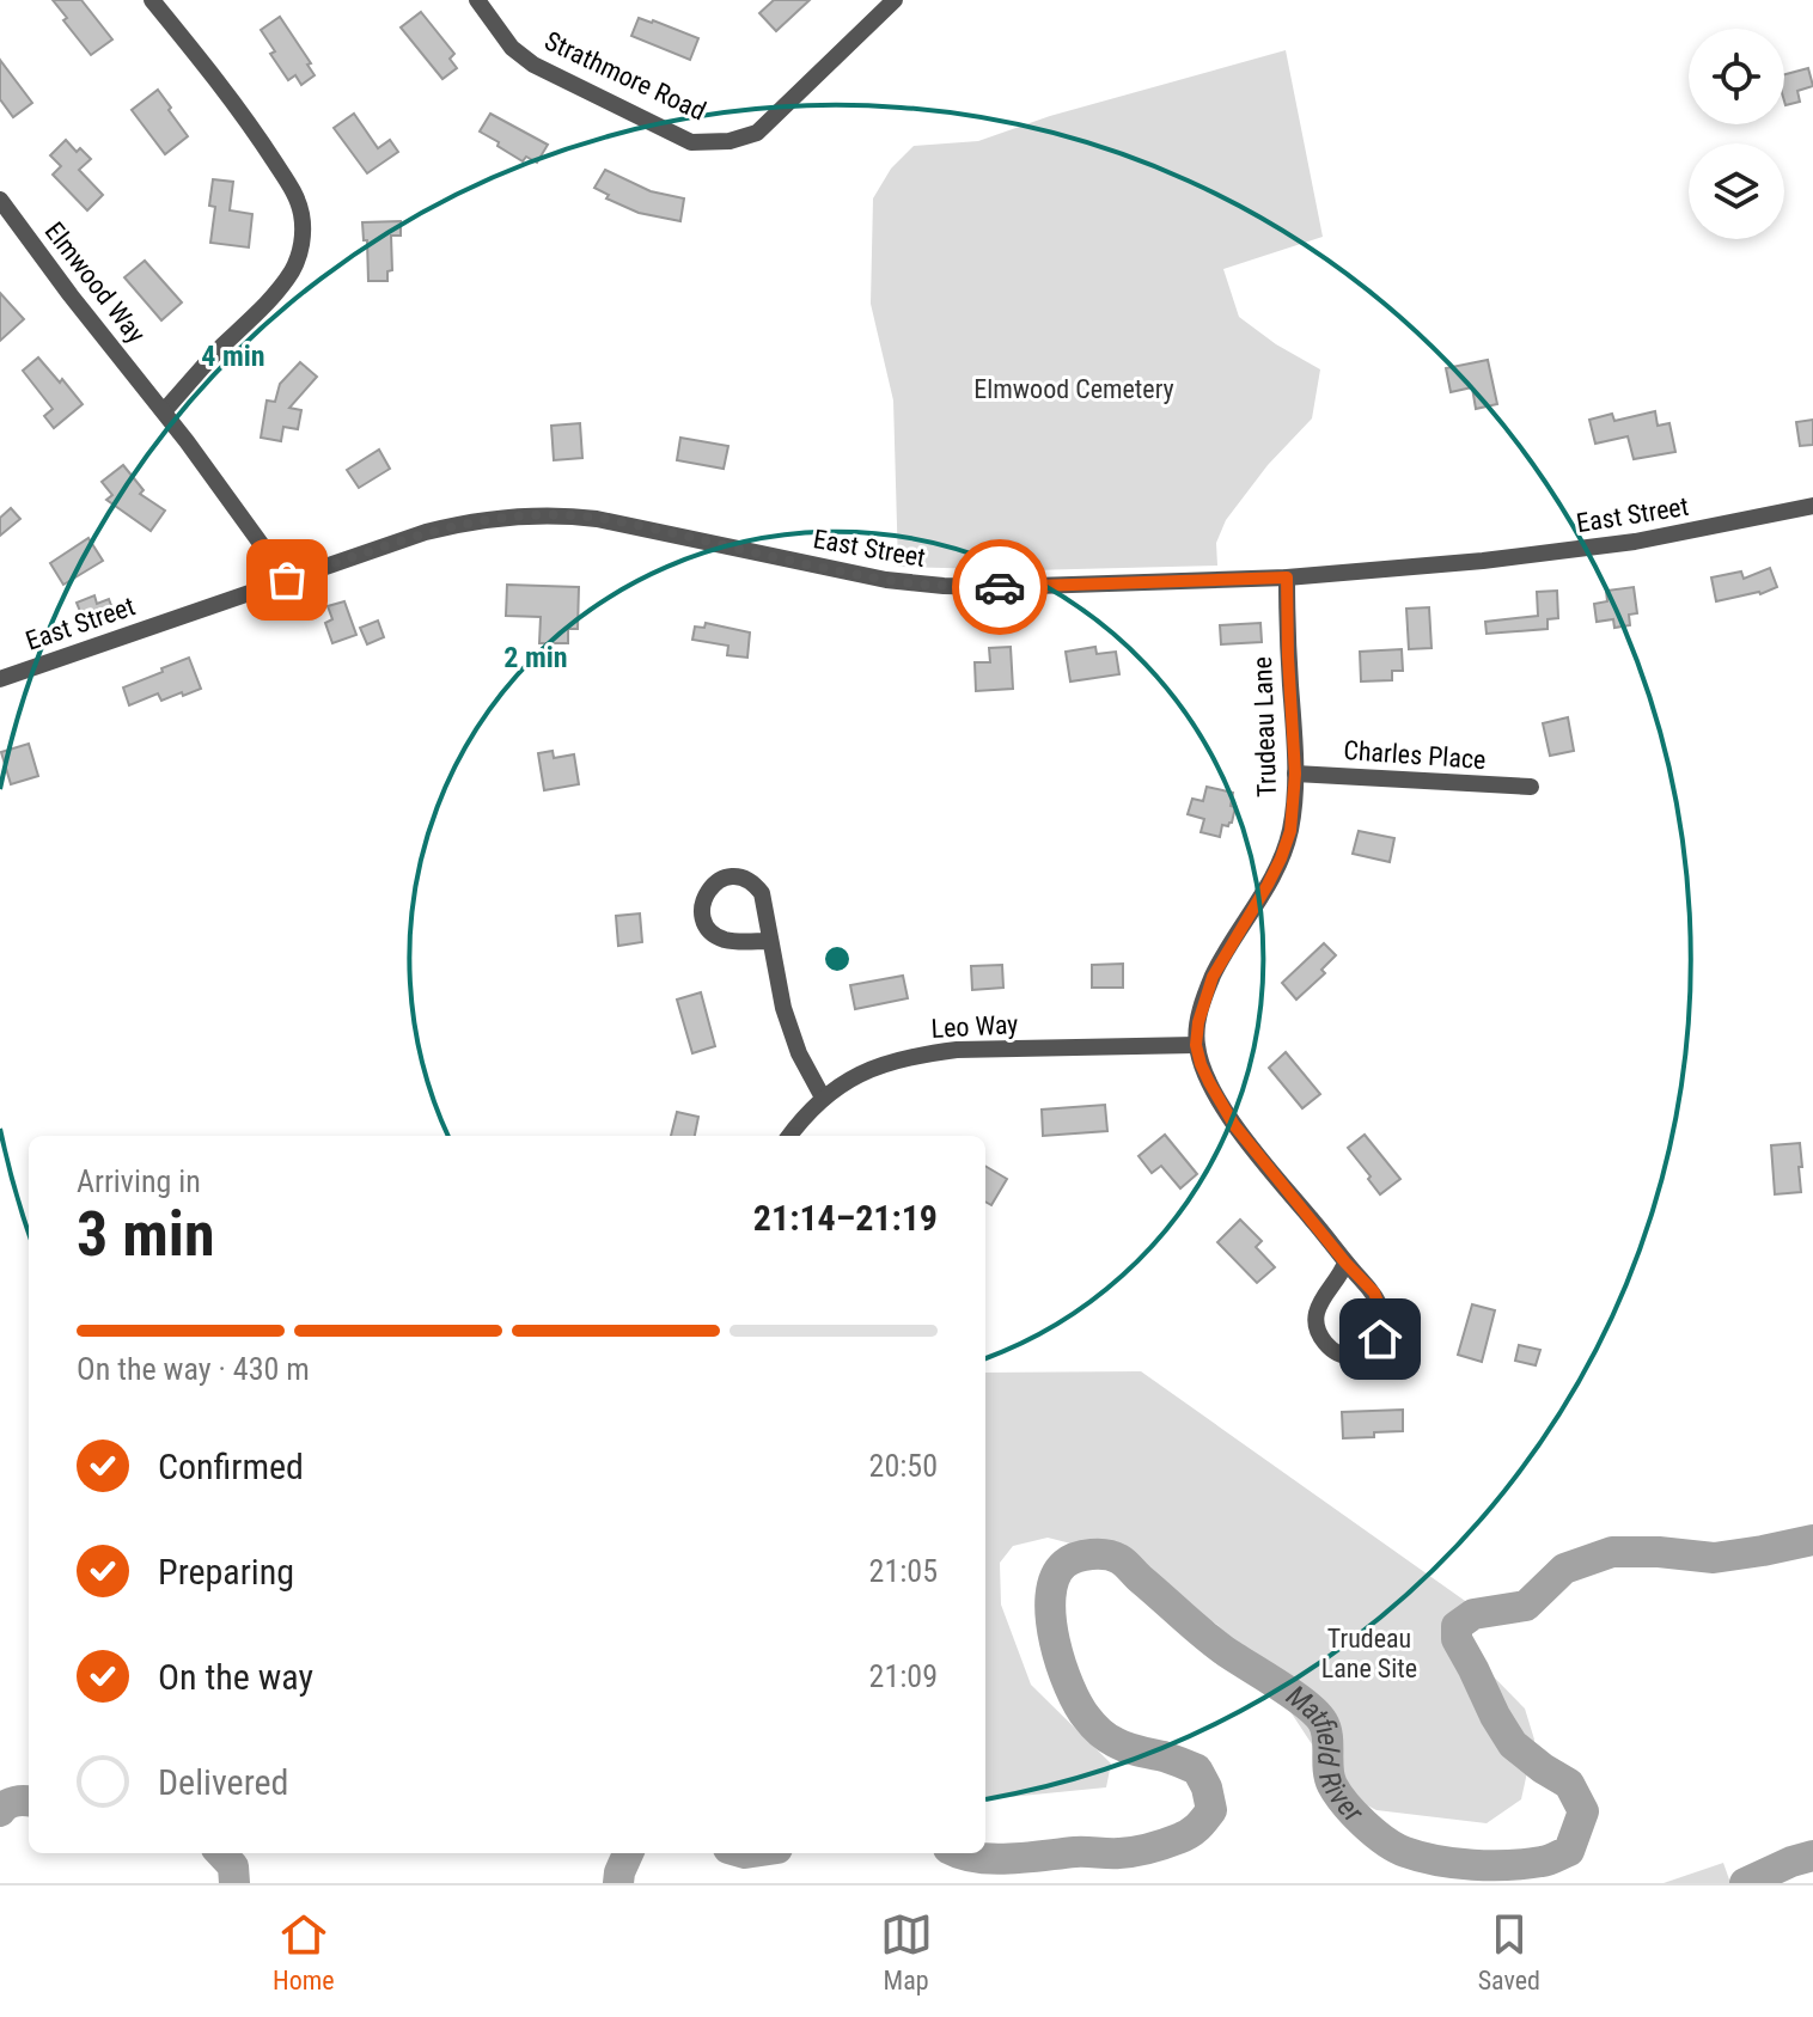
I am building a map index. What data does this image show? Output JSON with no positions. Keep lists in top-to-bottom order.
{
  "streets": {
    "street": [
      "Strathmore Road",
      "Elmwood Way",
      "East Street",
      "Trudeau Lane",
      "Charles Place",
      "Leo Way"
    ]
  },
  "crossings": [
    ["Elmwood Way", "East Street"],
    ["East Street", "Trudeau Lane"],
    ["Trudeau Lane", "Charles Place"],
    ["Trudeau Lane", "Leo Way"]
  ],
  "water": ["Matfield River"],
  "parks": ["Elmwood Cemetery", "Trudeau Lane Site"],
  "page": {
    "heading": ["3 min", "Arriving in", "21:14–21:19"],
    "bar": "On the way · 430 m",
    "list": [
      ["Confirmed", "20:50"],
      ["Preparing", "21:05"],
      ["On the way", "21:09"],
      "Delivered"
    ],
    "tabs": ["Home", "Map", "Saved"]
  },
  "rings": ["4 min", "2 min"]
}
